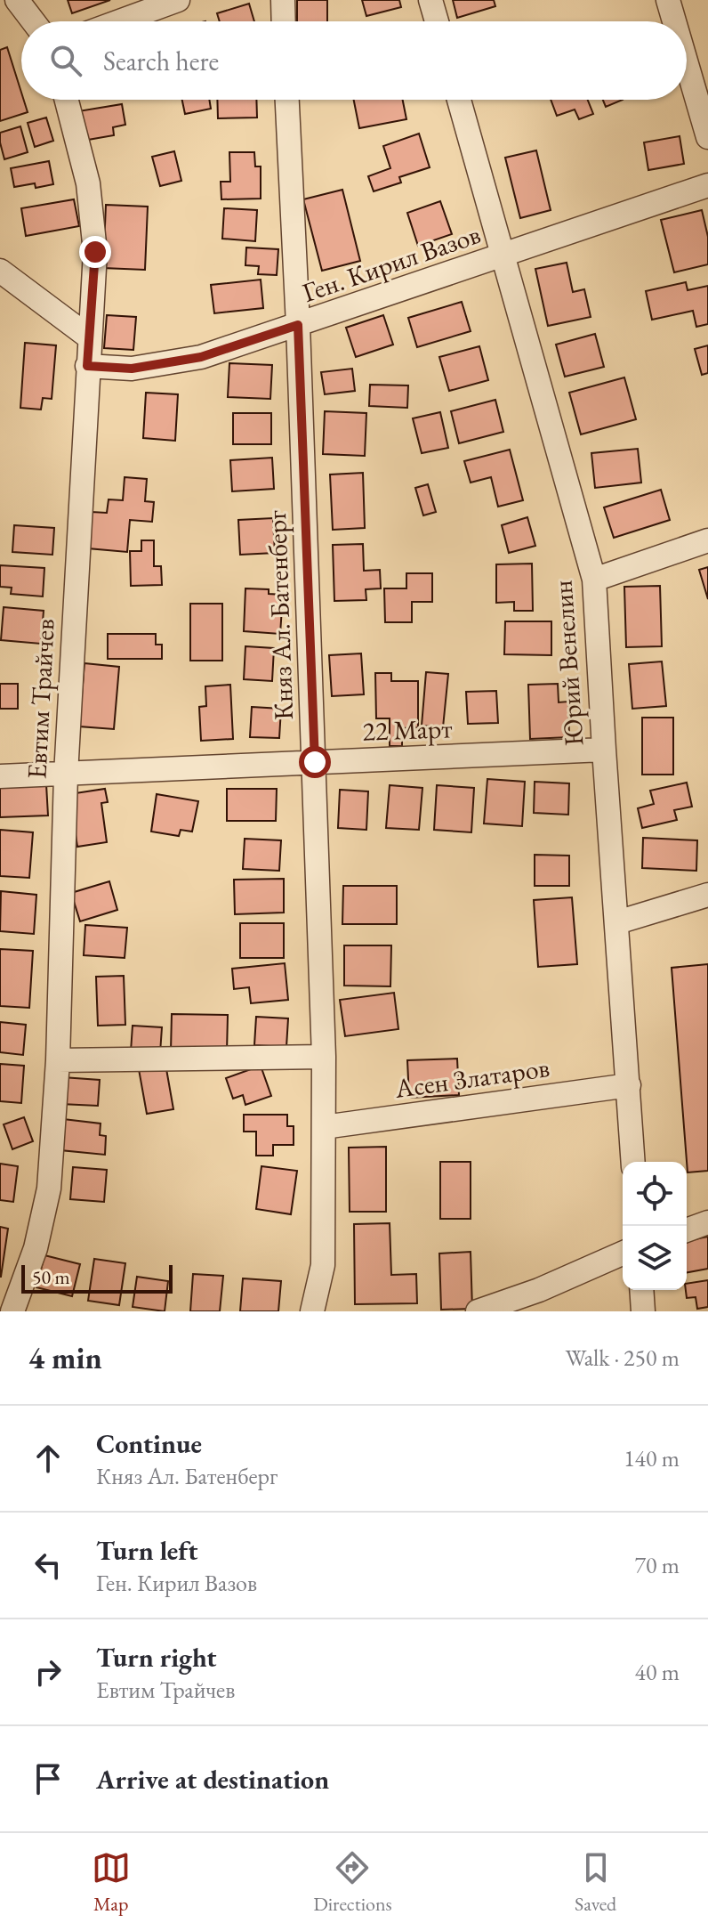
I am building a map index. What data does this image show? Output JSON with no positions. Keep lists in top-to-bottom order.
{
  "streets": {
    "street": [
      "Ген. Кирил Вазов",
      "Княз Ал. Батенберг",
      "Юрий Венелин",
      "Евтим Трайчев",
      "22 Март",
      "Асен Златаров"
    ]
  },
  "crossings": [
    ["Ген. Кирил Вазов", "Княз Ал. Батенберг"],
    ["Ген. Кирил Вазов", "Юрий Венелин"],
    ["Ген. Кирил Вазов", "Евтим Трайчев"],
    ["Княз Ал. Батенберг", "22 Март"],
    ["Княз Ал. Батенберг", "Асен Златаров"],
    ["Юрий Венелин", "22 Март"],
    ["Юрий Венелин", "Асен Златаров"],
    ["Евтим Трайчев", "22 Март"]
  ],
  "scale_bar": "50 m",
  "page": {
    "search": "Search here",
    "scale": "50 m",
    "heading": ["4 min", "Walk · 250 m"],
    "list": [
      ["Continue", "Княз Ал. Батенберг", "140 m"],
      ["Turn left", "Ген. Кирил Вазов", "70 m"],
      ["Turn right", "Евтим Трайчев", "40 m"],
      "Arrive at destination"
    ],
    "nav": ["Map", "Directions", "Saved"]
  }
}
